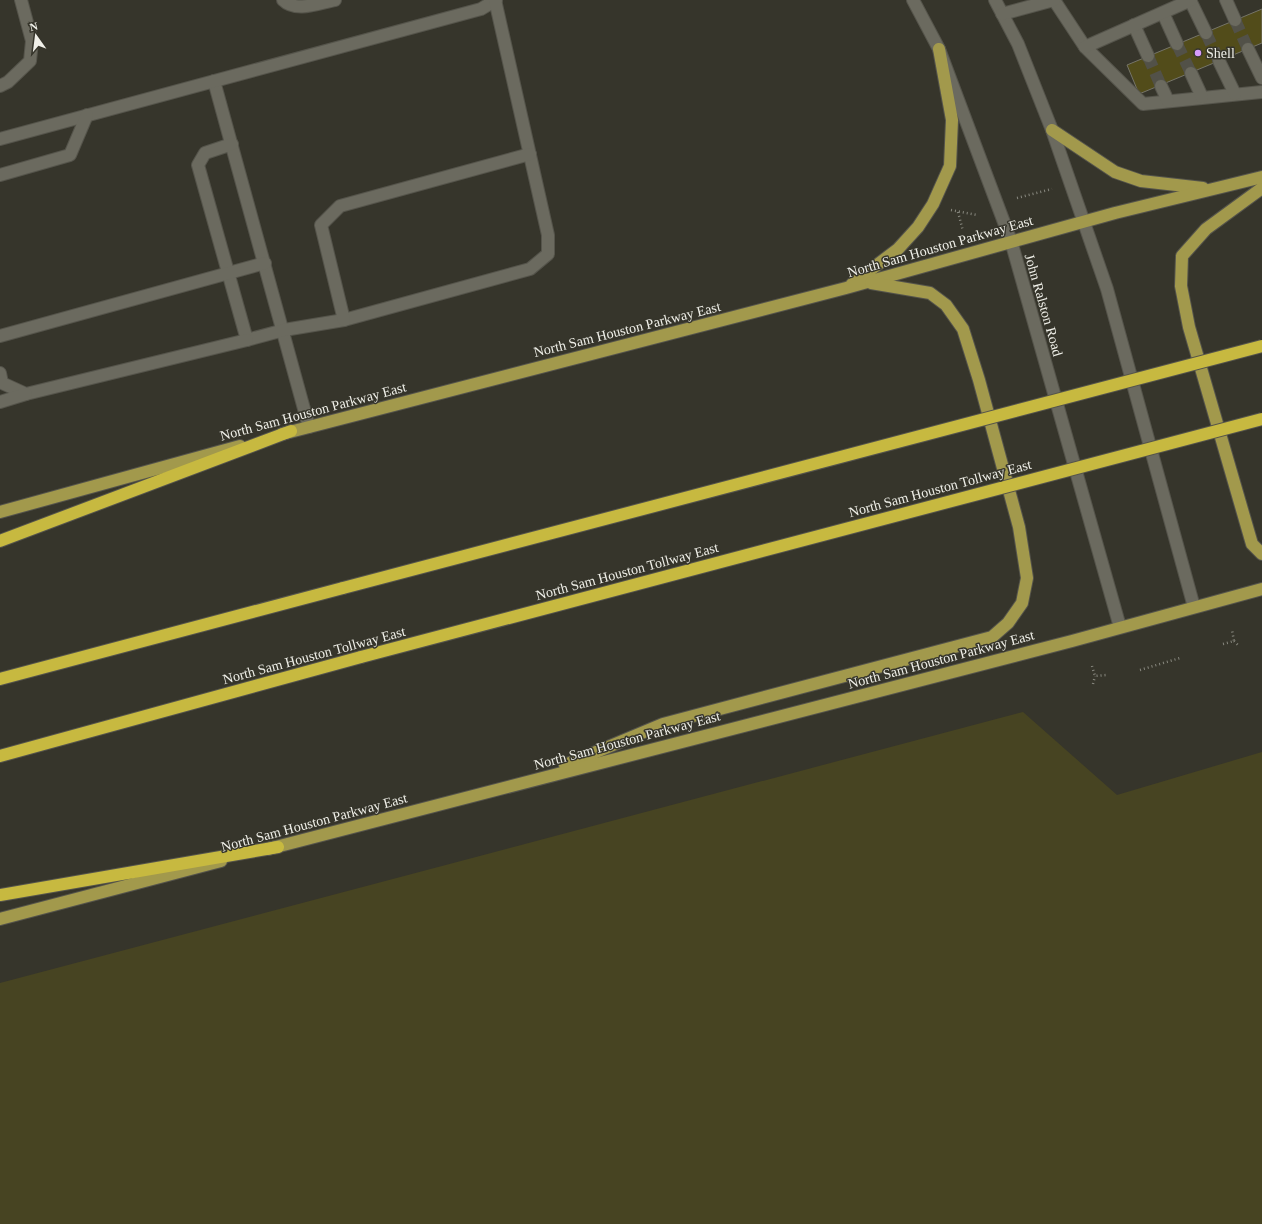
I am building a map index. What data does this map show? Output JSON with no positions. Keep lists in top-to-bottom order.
{
  "streets": {
    "highway": ["North Sam Houston Tollway East"],
    "main road": ["North Sam Houston Parkway East"],
    "street": ["John Ralston Road"]
  },
  "crossings": [
    ["North Sam Houston Parkway East", "John Ralston Road"]
  ],
  "places": ["Shell"],
  "north": "top"
}
